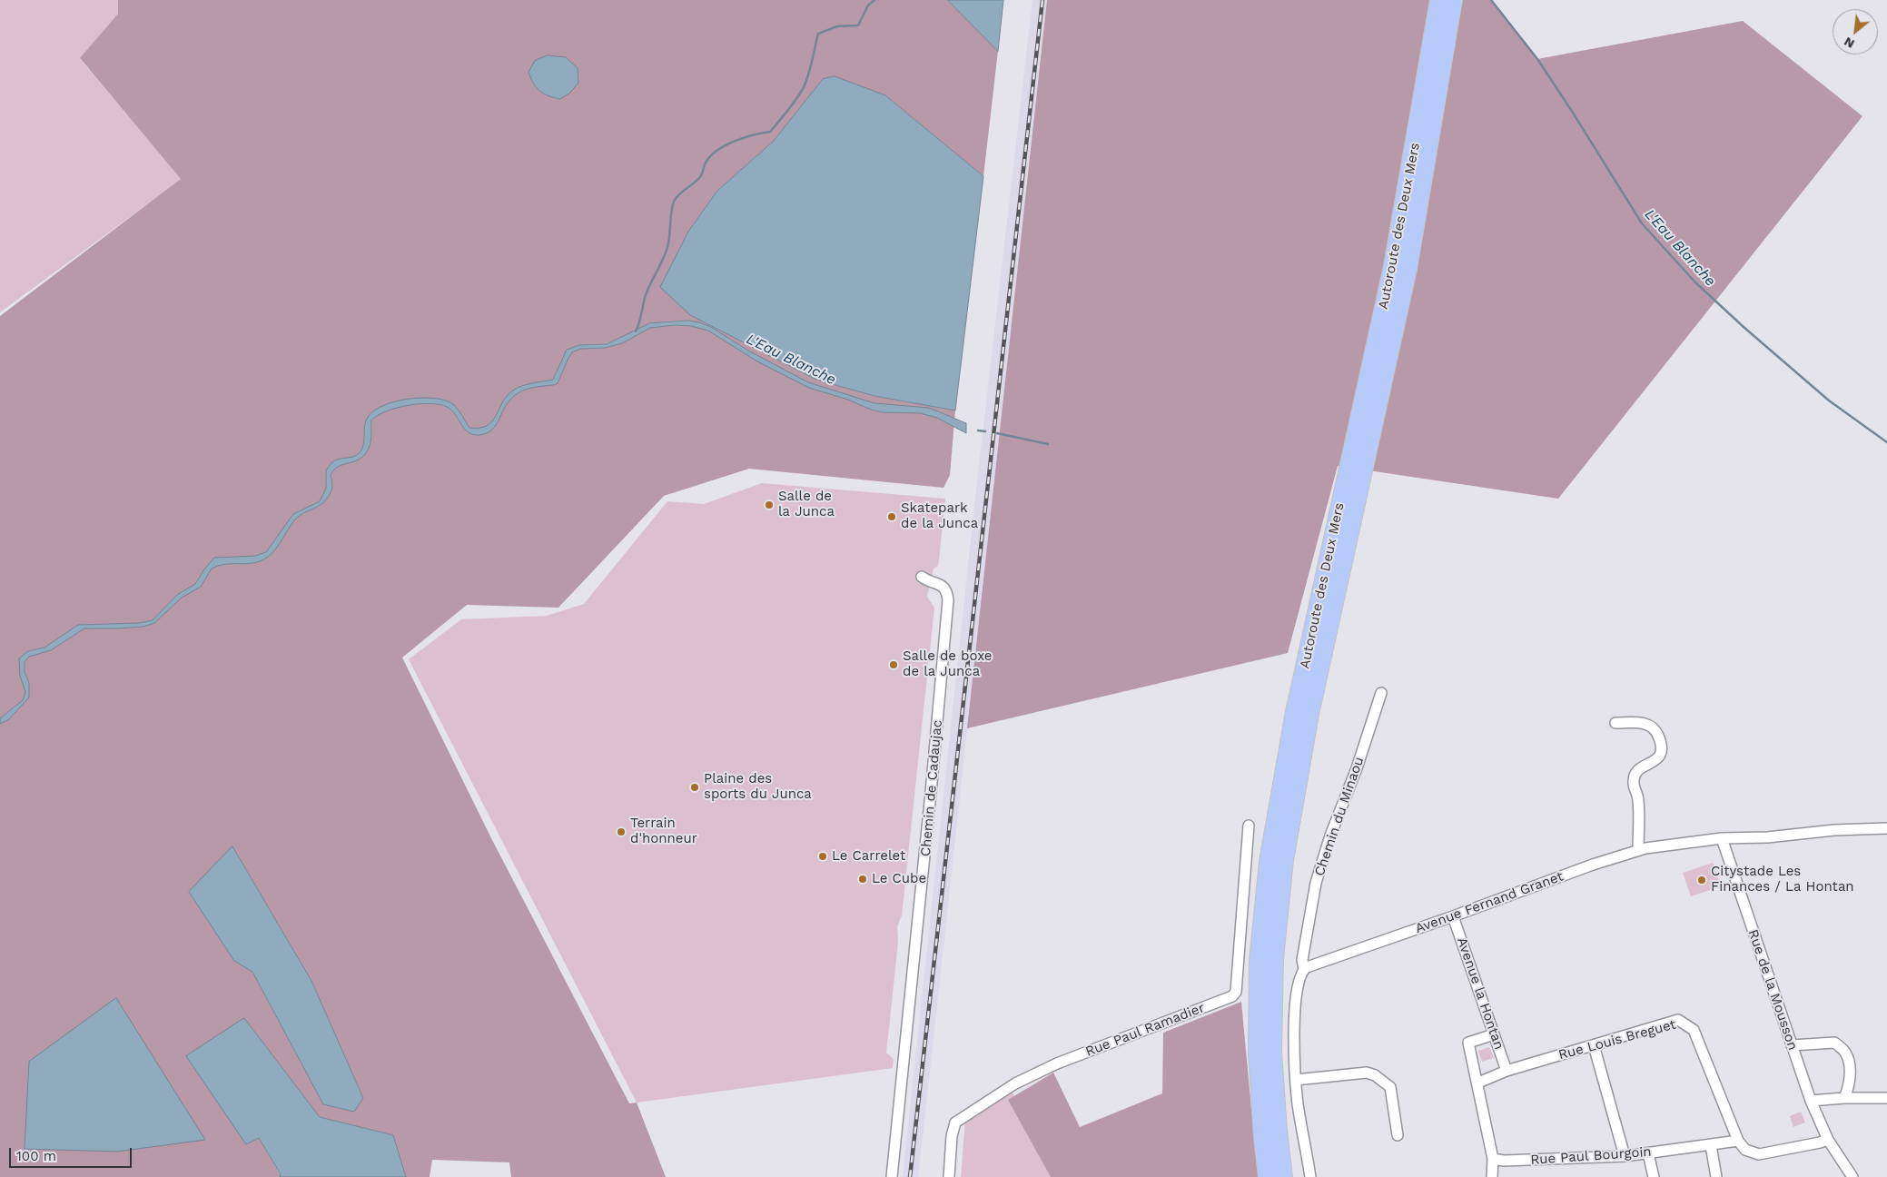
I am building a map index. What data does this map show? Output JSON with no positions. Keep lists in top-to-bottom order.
{
  "streets": {
    "highway": ["Autoroute des Deux Mers"],
    "street": [
      "Chemin de Cadaujac",
      "Chemin du Minaou",
      "Avenue Fernand Granet",
      "Rue de la Mousson",
      "Avenue la Hontan",
      "Rue Paul Ramadier",
      "Rue Louis Breguet",
      "Rue Paul Bourgoin"
    ]
  },
  "crossings": [
    ["Chemin du Minaou", "Avenue Fernand Granet"],
    ["Avenue Fernand Granet", "Rue de la Mousson"],
    ["Avenue Fernand Granet", "Avenue la Hontan"],
    ["Avenue la Hontan", "Rue Louis Breguet"],
    ["Rue Louis Breguet", "Rue Paul Bourgoin"]
  ],
  "water": ["L'Eau Blanche"],
  "places": [
    "Salle de la Junca",
    "Skatepark de la Junca",
    "Salle de boxe de la Junca",
    "Plaine des sports du Junca",
    "Terrain d'honneur",
    "Le Carrelet",
    "Le Cube",
    "Citystade Les Finances / La Hontan"
  ],
  "scale_bar": "100 m",
  "north": "bottom left"
}
